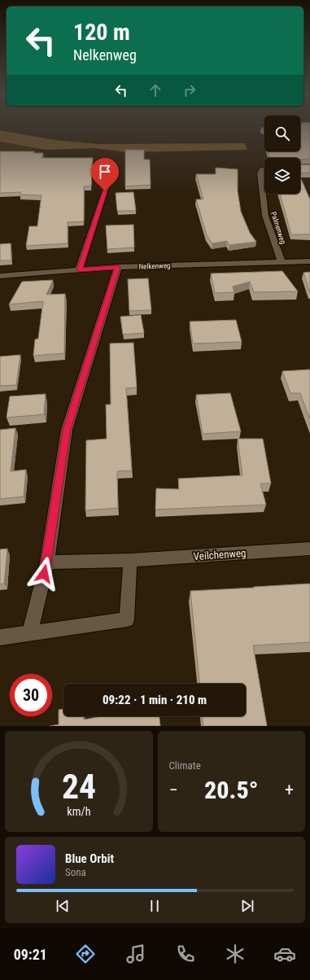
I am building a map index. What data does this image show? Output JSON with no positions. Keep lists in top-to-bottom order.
{
  "streets": {
    "street": ["Palmenweg", "Nelkenweg", "Veilchenweg"]
  },
  "crossings": [
    ["Palmenweg", "Nelkenweg"]
  ],
  "page": {
    "turn": ["120 m", "Nelkenweg"],
    "limit": "30",
    "trip": "09:22 · 1 min · 210 m",
    "tile": "Climate",
    "heat": ["−", "20.5°", "+"],
    "song": ["Blue Orbit", "Sona"],
    "tabs": "09:21",
    "gauge": ["24", "km/h"]
  }
}
